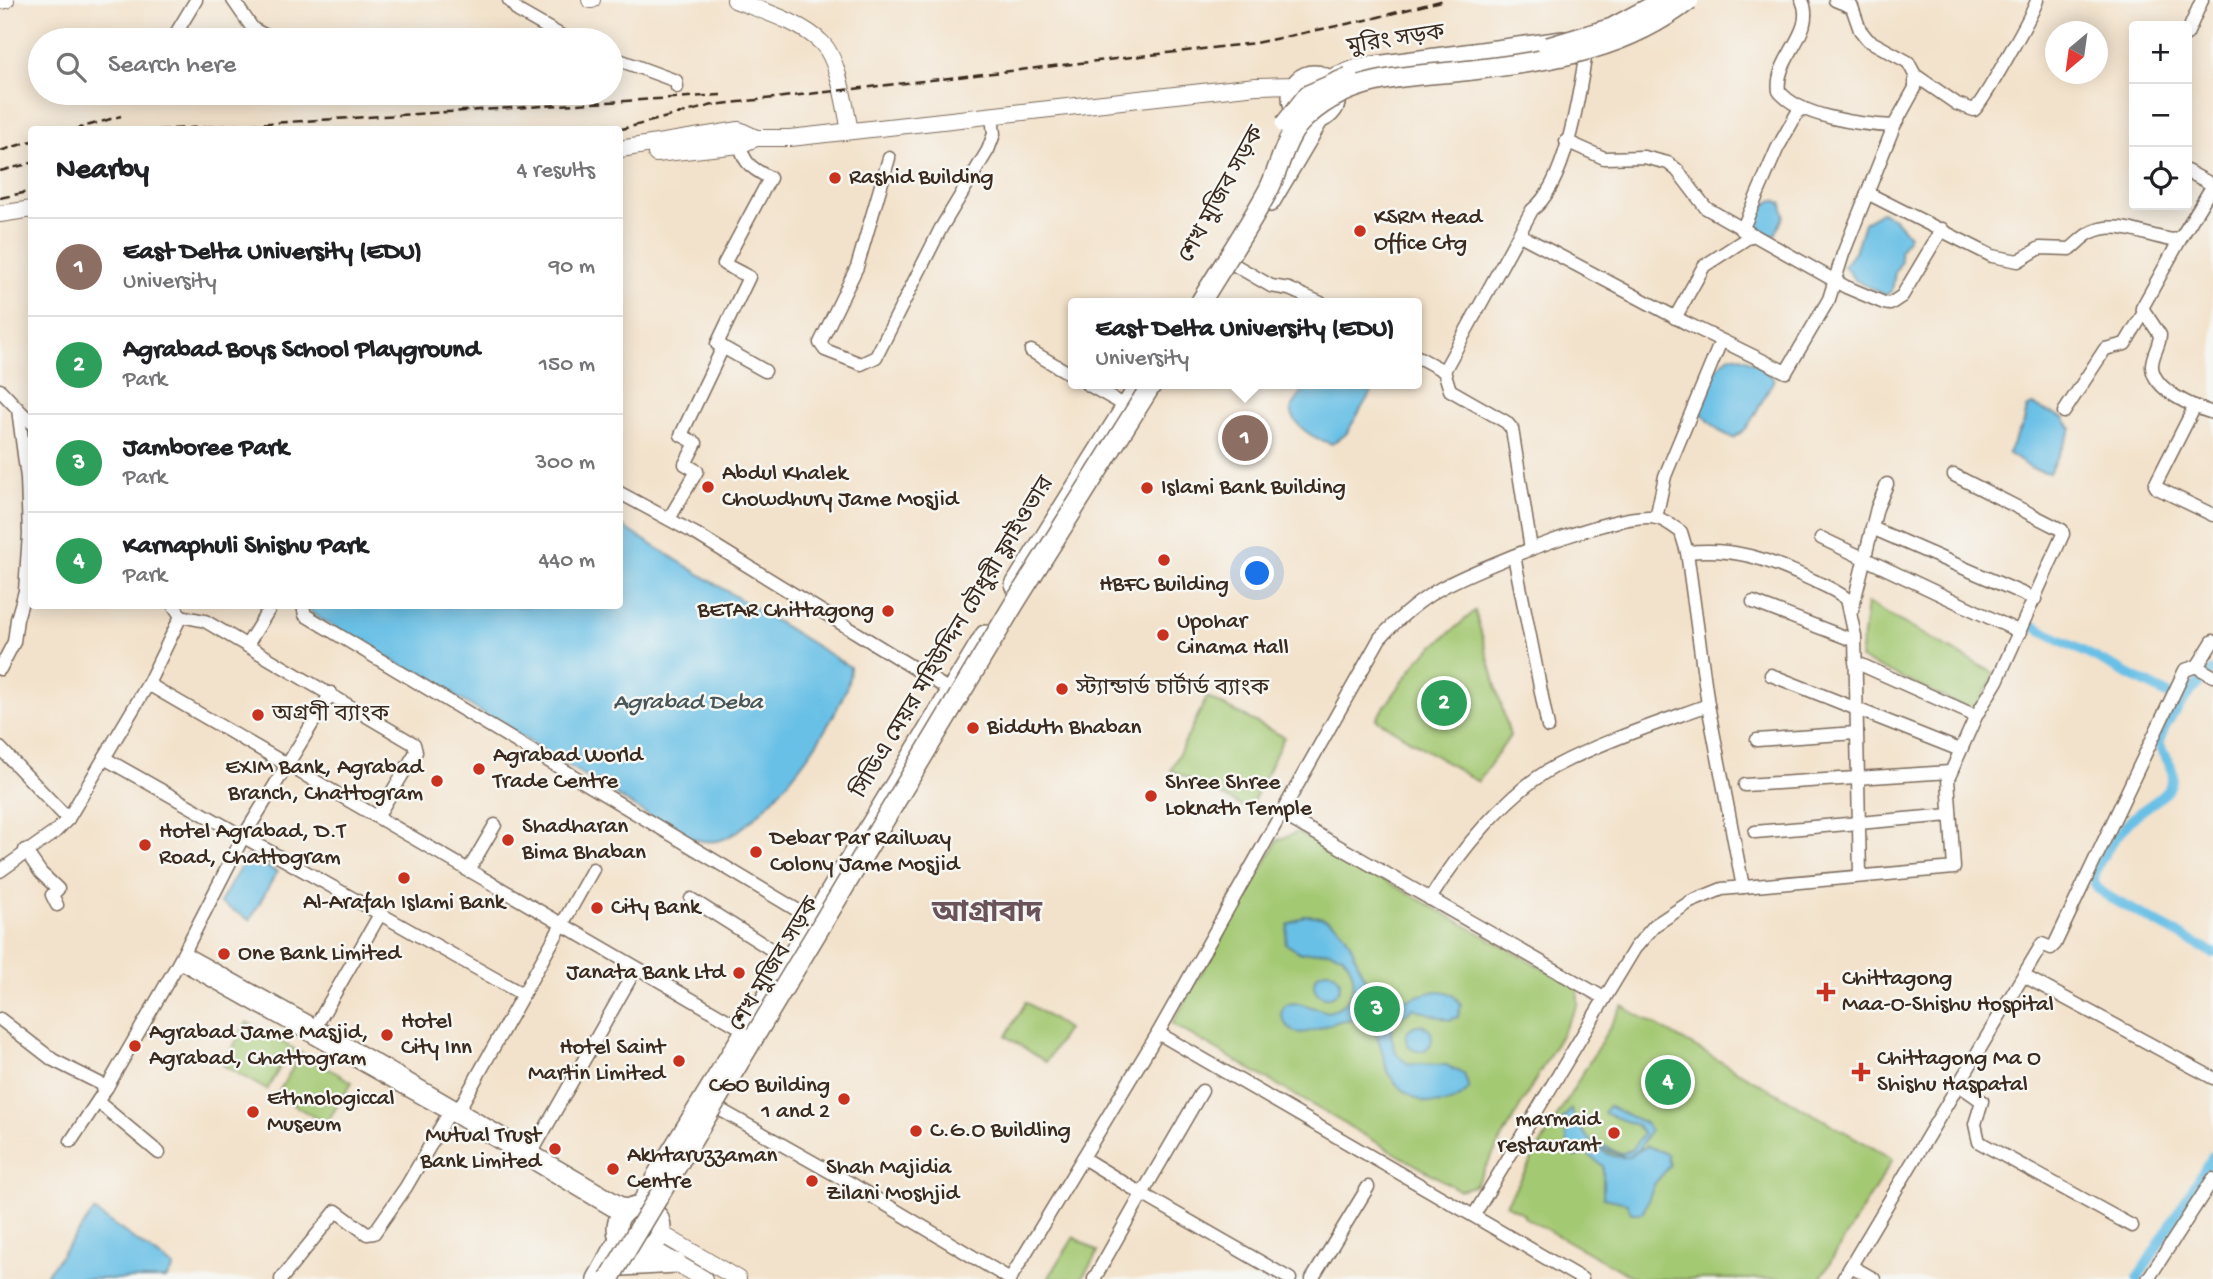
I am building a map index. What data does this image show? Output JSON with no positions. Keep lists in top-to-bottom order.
{
  "streets": {
    "highway": ["মুরিং সড়ক", "শেখ মুজিব সড়ক", "সিডিএ মেয়র মহিউদ্দিন চৌধুরী ফ্লাইওভার"]
  },
  "crossings": [
    ["মুরিং সড়ক", "শেখ মুজিব সড়ক"],
    ["শেখ মুজিব সড়ক", "সিডিএ মেয়র মহিউদ্দিন চৌধুরী ফ্লাইওভার"]
  ],
  "districts": ["আগ্রাবাদ"],
  "water": ["Agrabad Deba"],
  "places": {
    "other": [
      "Rashid Building",
      "KSRM Head Office Ctg",
      "Abdul Khalek Chowdhury Jame Mosjid",
      "Islami Bank Building",
      "HBFC Building",
      "BETAR Chittagong",
      "Upohar Cinama Hall",
      "স্ট্যান্ডার্ড চার্টার্ড ব্যাংক",
      "অগ্রণী ব্যাংক",
      "Bidduth Bhaban",
      "Agrabad World Trade Centre",
      "EXIM Bank, Agrabad Branch, Chattogram",
      "Shree Shree Loknath Temple",
      "Shadharan Bima Bhaban",
      "Hotel Agrabad, D.T Road, Chattogram",
      "Debar Par Railway Colony Jame Mosjid",
      "Al-Arafah Islami Bank",
      "City Bank",
      "One Bank Limited",
      "Janata Bank Ltd",
      "Hotel City Inn",
      "Agrabad Jame Masjid, Agrabad, Chattogram",
      "Hotel Saint Martin Limited",
      "CGO Building 1 and 2",
      "Ethnologiccal Museum",
      "C.G.O Buildling",
      "marmaid restaurant",
      "Mutual Trust Bank Limited",
      "Akhtaruzzaman Centre",
      "Shah Majidia Zilani Moshjid"
    ],
    "health": ["Chittagong Maa-O-Shishu Hospital", "Chittagong Ma O Shishu Haspatal"]
  },
  "north": "bottom left",
  "page": {
    "map_buttons": ["+", "−"],
    "search": "Search here",
    "heading": ["Nearby", "4 results"],
    "list": [
      {
        "mark": "1",
        "name": "East Delta University (EDU)",
        "note": "University",
        "value": "90 m"
      },
      {
        "mark": "2",
        "name": "Agrabad Boys School Playground",
        "note": "Park",
        "value": "150 m"
      },
      {
        "mark": "3",
        "name": "Jamboree Park",
        "note": "Park",
        "value": "300 m"
      },
      {
        "mark": "4",
        "name": "Karnaphuli Shishu Park",
        "note": "Park",
        "value": "440 m"
      }
    ],
    "popup": ["East Delta University (EDU)", "University"],
    "pins": [
      "1",
      "2",
      "3",
      "4"
    ]
  }
}
